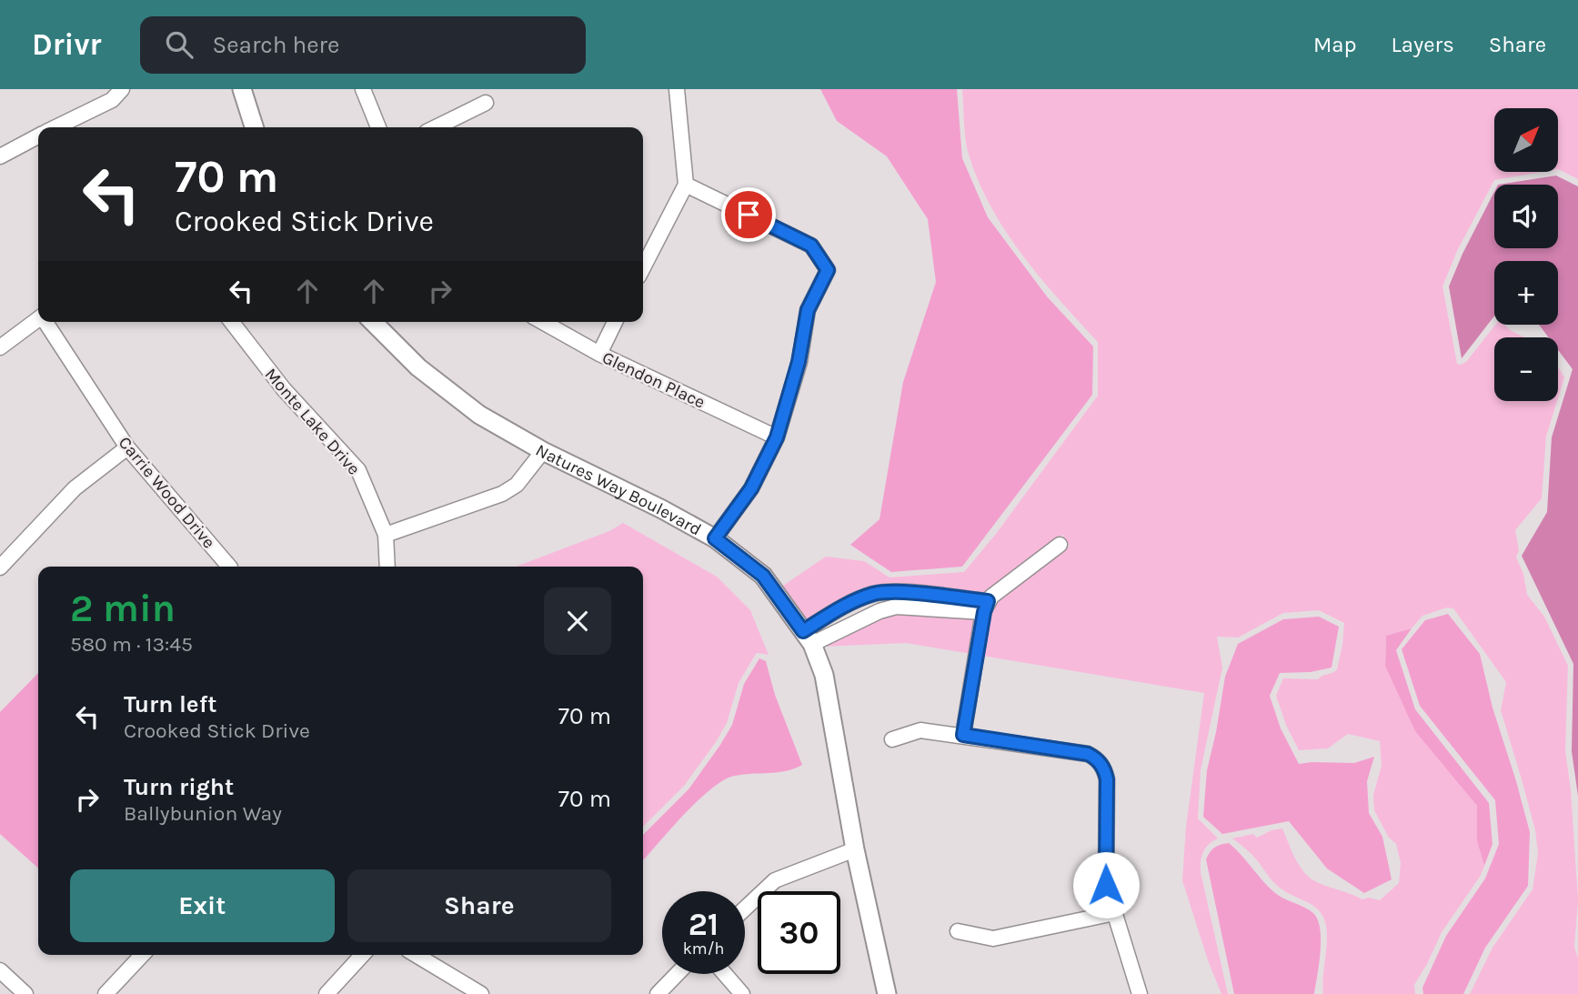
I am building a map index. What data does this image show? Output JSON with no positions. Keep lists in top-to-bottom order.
{
  "streets": {
    "street": [
      "Glendon Place",
      "Monte Lake Drive",
      "Natures Way Boulevard",
      "Carrie Wood Drive"
    ]
  },
  "north": "top right",
  "page": {
    "header": "Drivr",
    "search": "Search here",
    "nav": ["Map", "Layers", "Share"],
    "map_buttons": ["+", "−"],
    "turn": ["70 m", "Crooked Stick Drive"],
    "heading": ["2 min", "580 m · 13:45"],
    "list": [
      {
        "name": "Turn left",
        "note": "Crooked Stick Drive",
        "value": "70 m"
      },
      {
        "name": "Turn right",
        "note": "Ballybunion Way",
        "value": "70 m"
      }
    ],
    "buttons": ["Exit", "Share"],
    "speed": "21 km/h",
    "limit": "30"
  }
}
